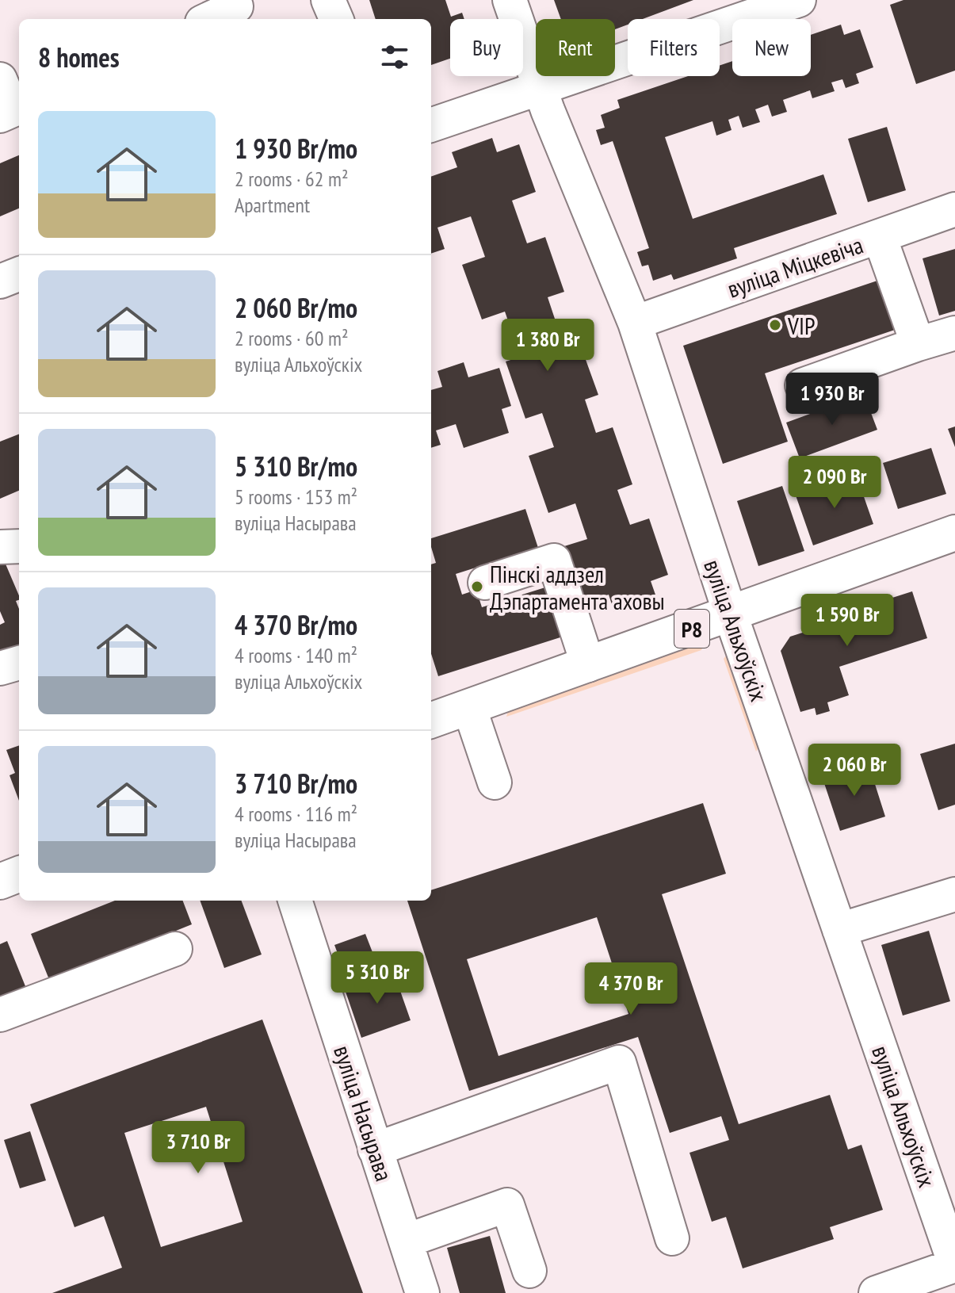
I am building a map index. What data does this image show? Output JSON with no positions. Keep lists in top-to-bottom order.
{
  "streets": {
    "main road": ["Р8"],
    "street": ["вуліца Міцкевіча", "вуліца Альхоўскіх", "вуліца Насырава"]
  },
  "crossings": [
    ["вуліца Міцкевіча", "вуліца Альхоўскіх"],
    ["Р8", "вуліца Альхоўскіх"]
  ],
  "places": ["VIP", "Пінскі аддзел Дэпартамента аховы"],
  "page": {
    "chip": [
      "Buy",
      "Rent",
      "Filters",
      "New"
    ],
    "heading": "8 homes",
    "list": [
      {
        "name": "1 930 Br/mo",
        "note": "2 rooms · 62 m² · Apartment"
      },
      {
        "name": "2 060 Br/mo",
        "note": "2 rooms · 60 m² · вуліца Альхоўскіх"
      },
      {
        "name": "5 310 Br/mo",
        "note": "5 rooms · 153 m² · вуліца Насырава"
      },
      {
        "name": "4 370 Br/mo",
        "note": "4 rooms · 140 m² · вуліца Альхоўскіх"
      },
      {
        "name": "3 710 Br/mo",
        "note": "4 rooms · 116 m² · вуліца Насырава"
      }
    ],
    "price": [
      "1 380 Br",
      "1 930 Br",
      "2 090 Br",
      "1 590 Br",
      "2 060 Br",
      "5 310 Br",
      "4 370 Br",
      "3 710 Br"
    ]
  }
}
